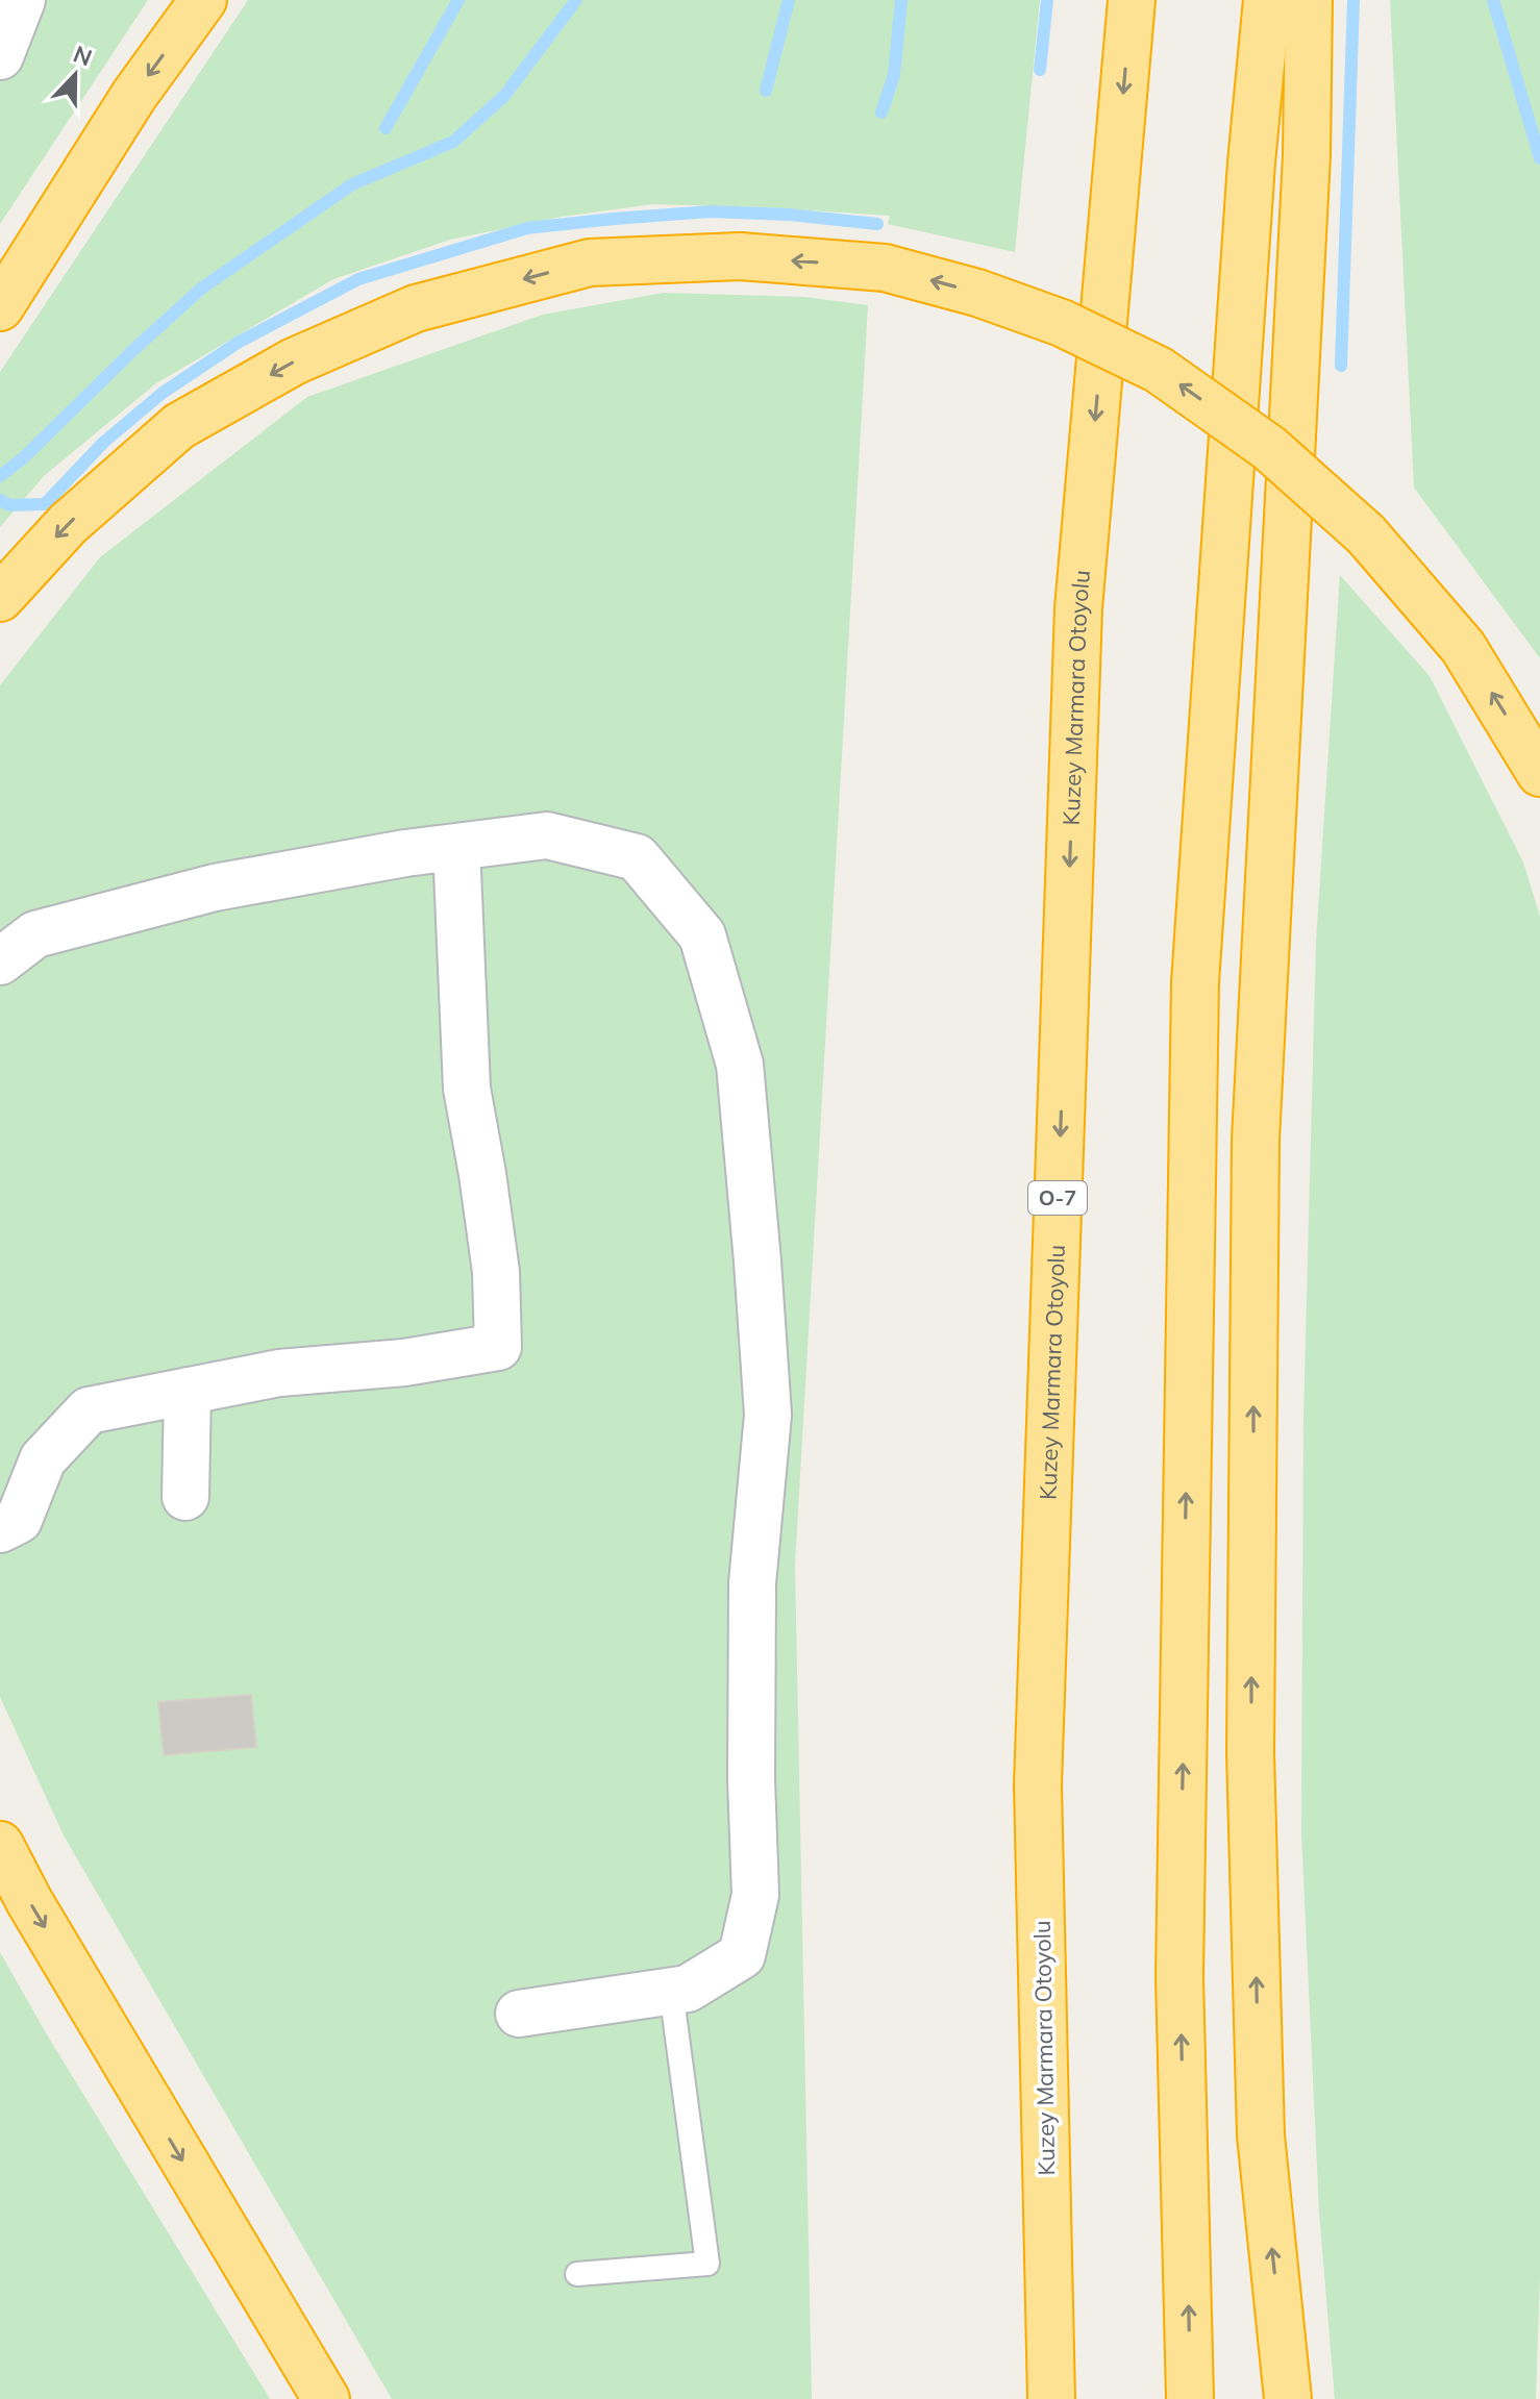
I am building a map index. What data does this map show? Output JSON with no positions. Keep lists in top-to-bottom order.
{
  "streets": {
    "highway": ["Kuzey Marmara Otoyolu", "O-7"]
  },
  "north": "top"
}
